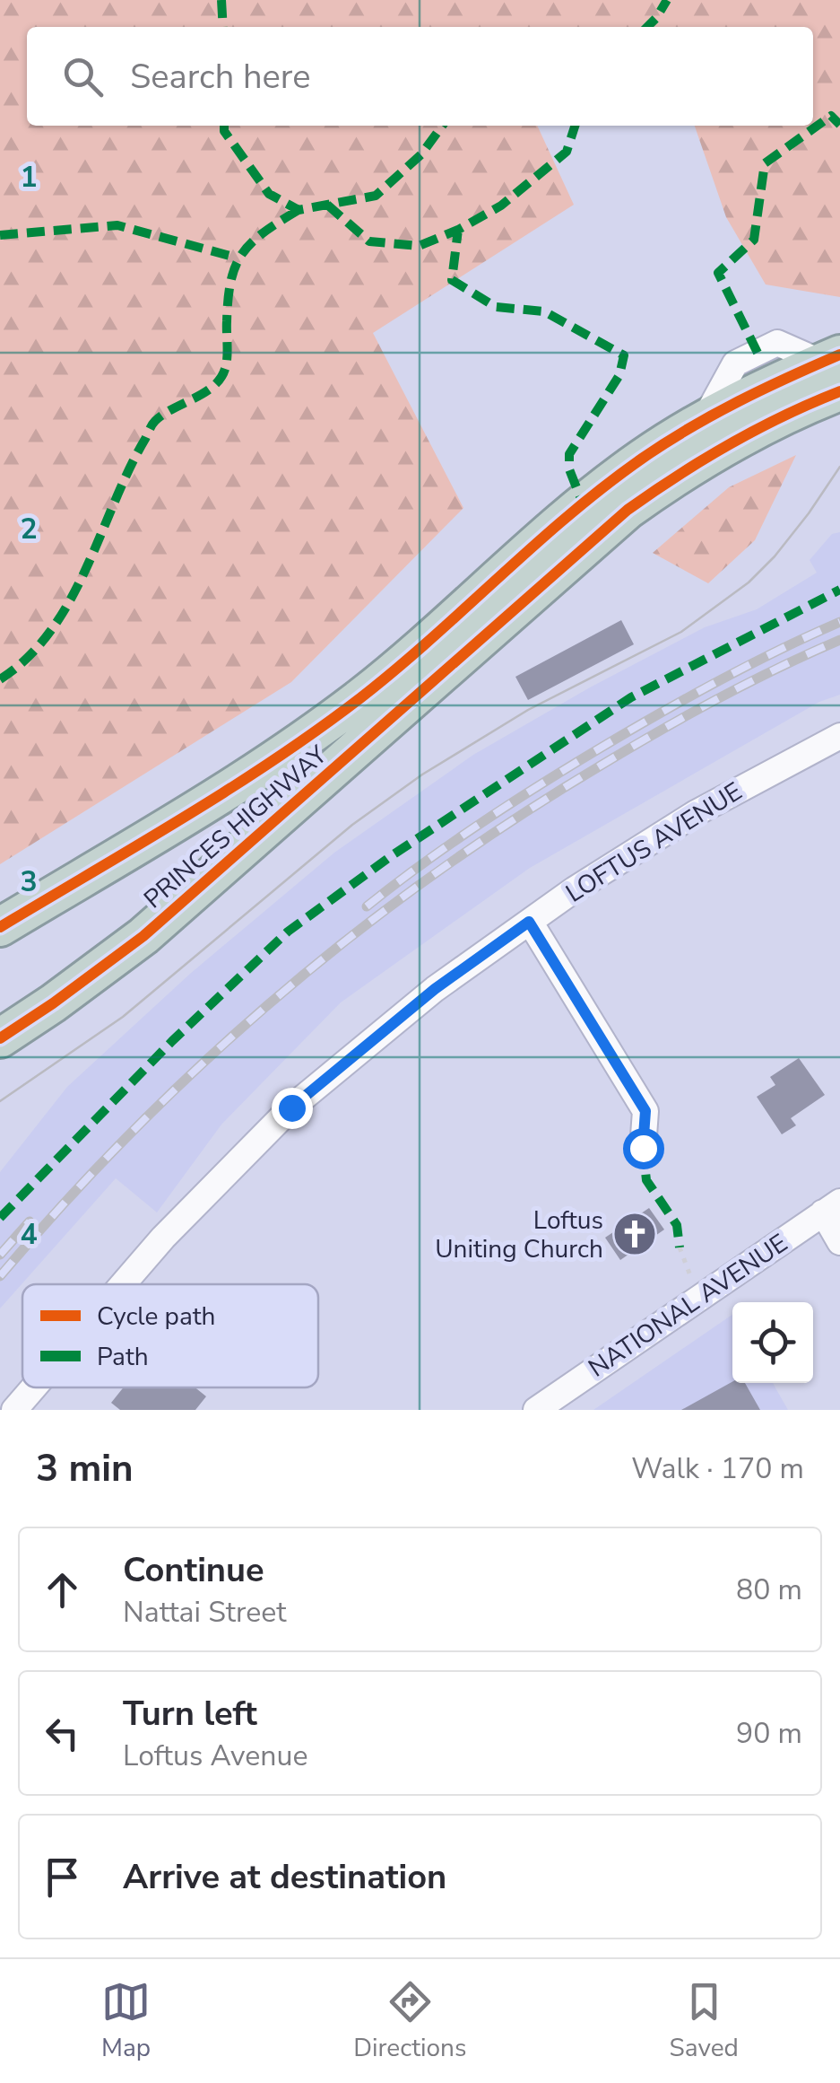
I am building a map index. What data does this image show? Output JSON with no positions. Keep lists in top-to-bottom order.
{
  "streets": {
    "highway": ["PRINCES HIGHWAY"],
    "street": ["LOFTUS AVENUE", "NATIONAL AVENUE"]
  },
  "places": {
    "church": ["Loftus Uniting Church"]
  },
  "legend": ["Cycle path", "Path"],
  "page": {
    "search": "Search here",
    "heading": ["3 min", "Walk · 170 m"],
    "list": [
      ["Continue", "Nattai Street", "80 m"],
      ["Turn left", "Loftus Avenue", "90 m"],
      "Arrive at destination"
    ],
    "nav": ["Map", "Directions", "Saved"]
  },
  "grid": {
    "rows": [
      "1",
      "2",
      "3",
      "4"
    ]
  }
}
